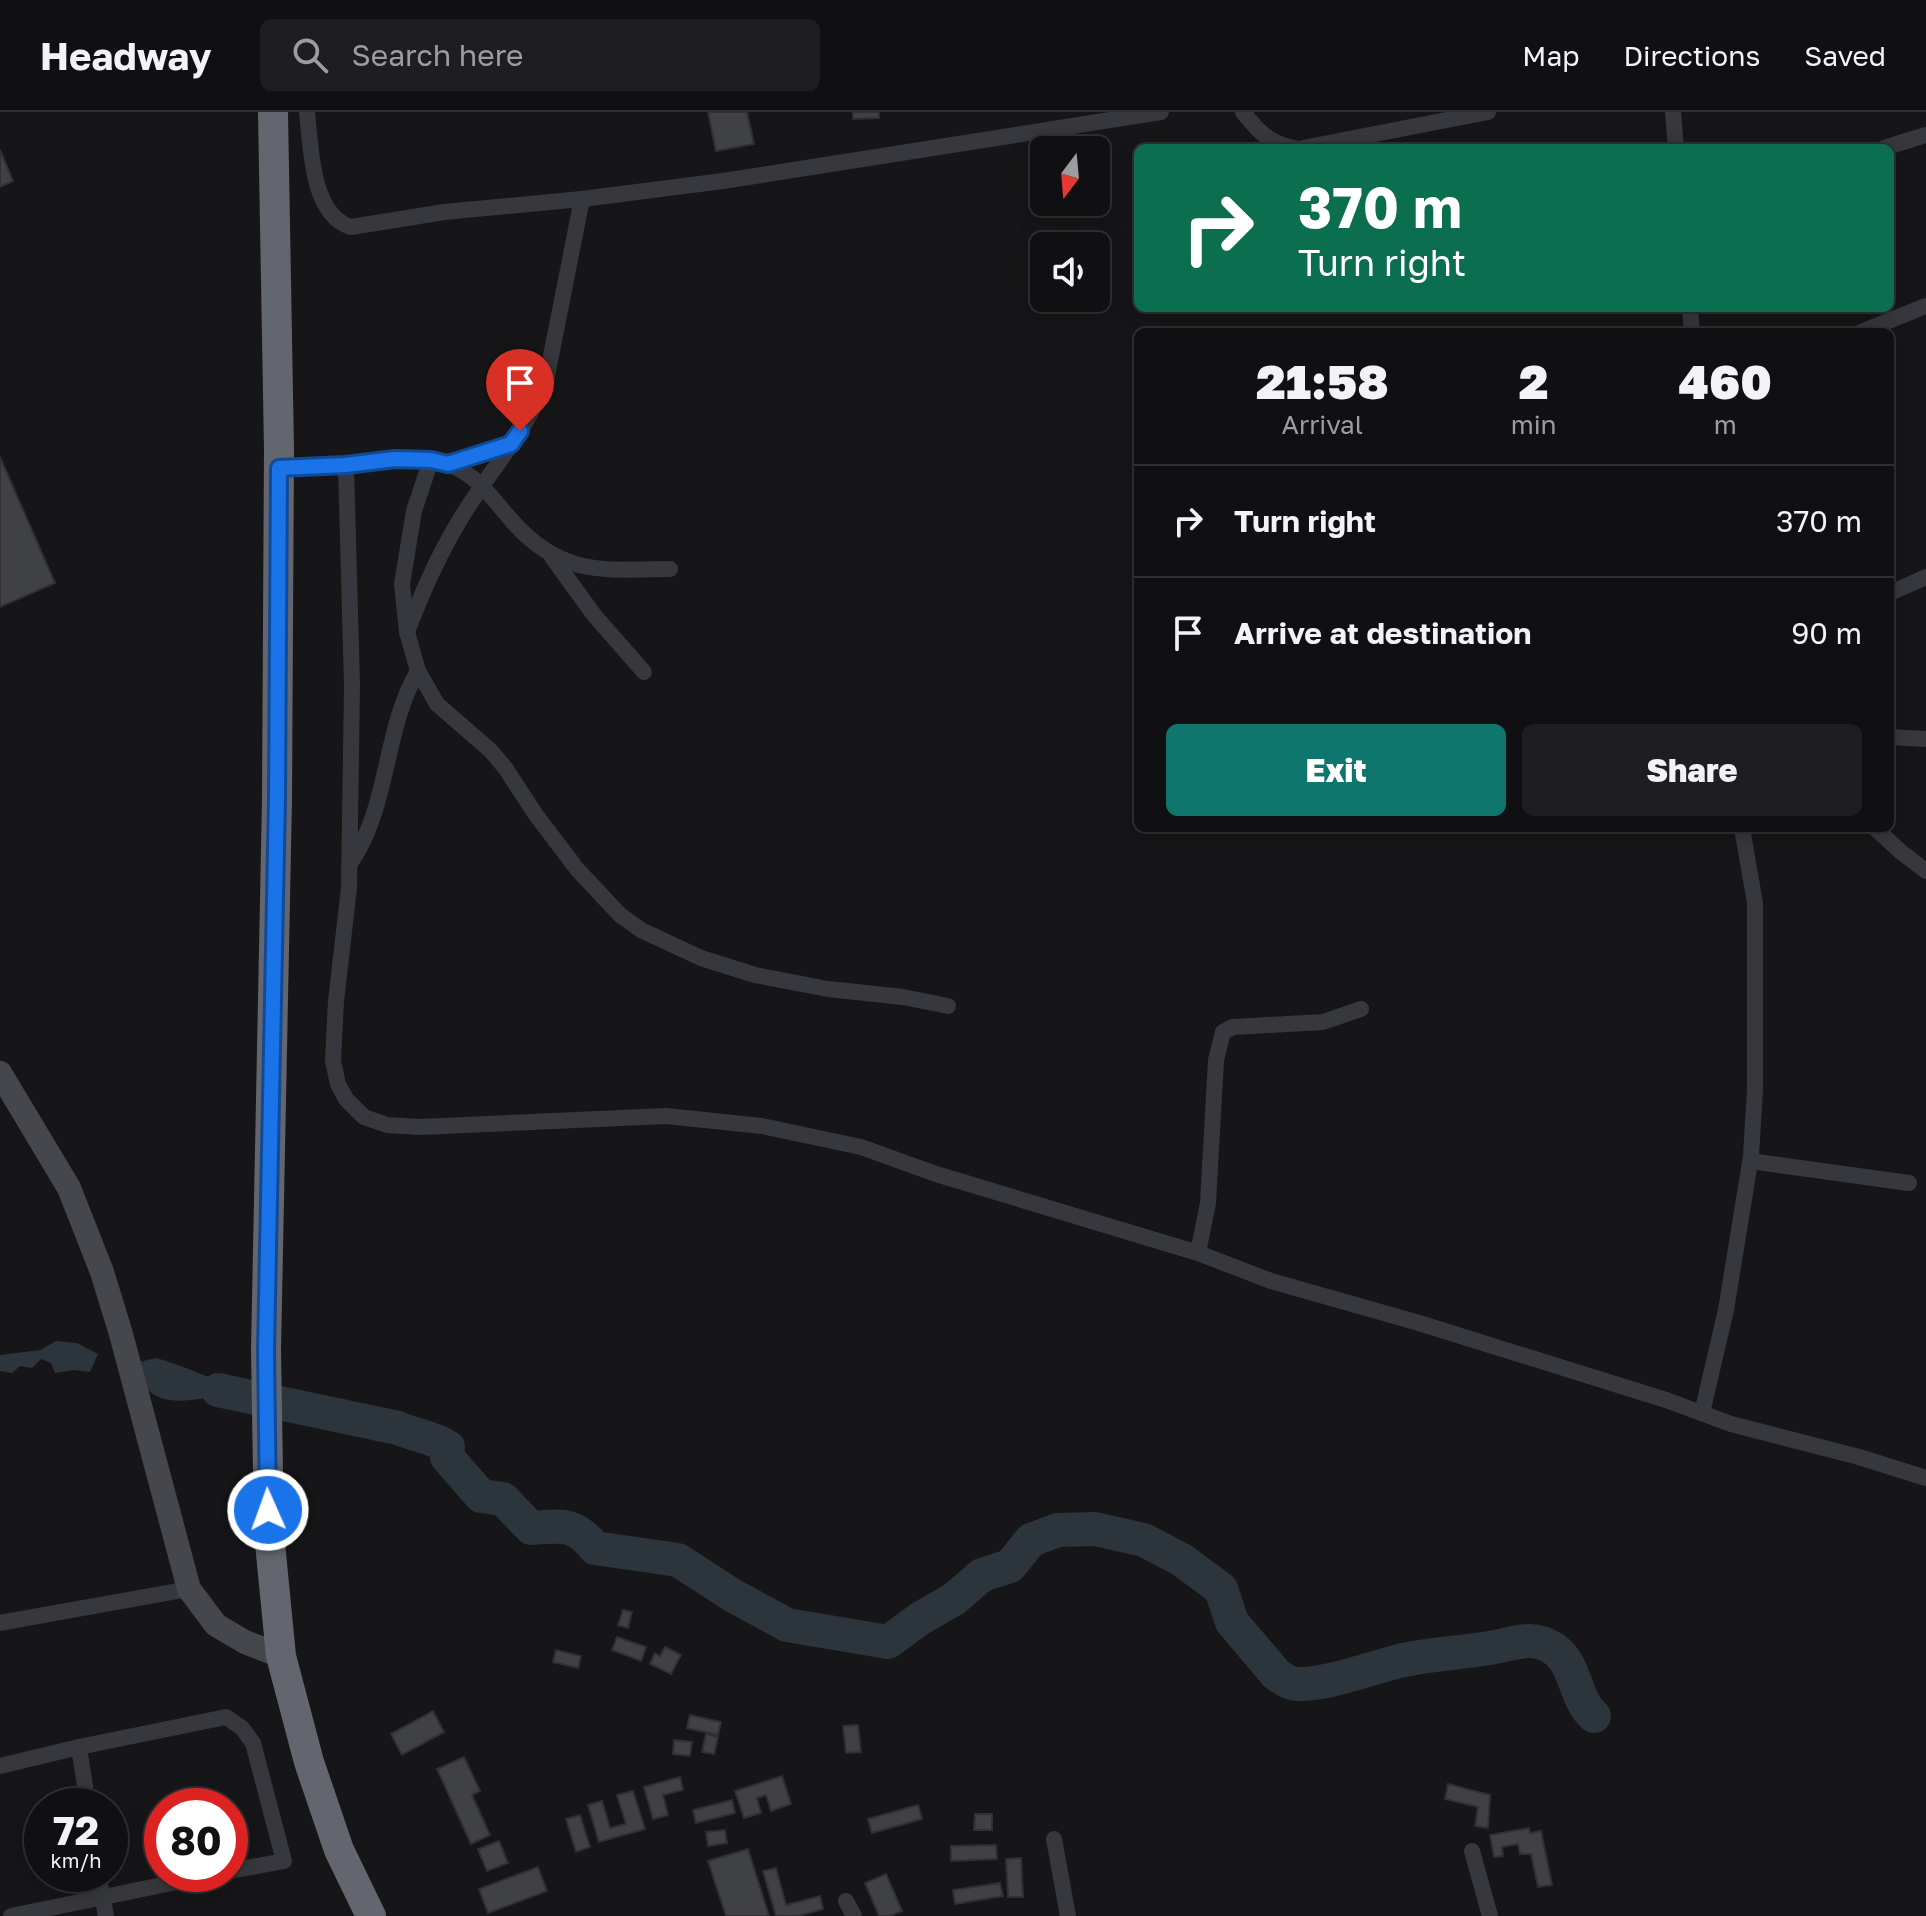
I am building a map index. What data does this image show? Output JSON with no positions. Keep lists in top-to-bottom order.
{
  "north": "bottom",
  "page": {
    "header": "Headway",
    "search": "Search here",
    "nav": ["Map", "Directions", "Saved"],
    "turn": ["370 m", "Turn right"],
    "eta": [
      "21:58",
      "Arrival",
      "2",
      "min",
      "460",
      "m"
    ],
    "list": [
      {
        "name": "Turn right",
        "value": "370 m"
      },
      {
        "name": "Arrive at destination",
        "value": "90 m"
      }
    ],
    "buttons": ["Exit", "Share"],
    "speed": "72 km/h",
    "limit": "80"
  }
}
